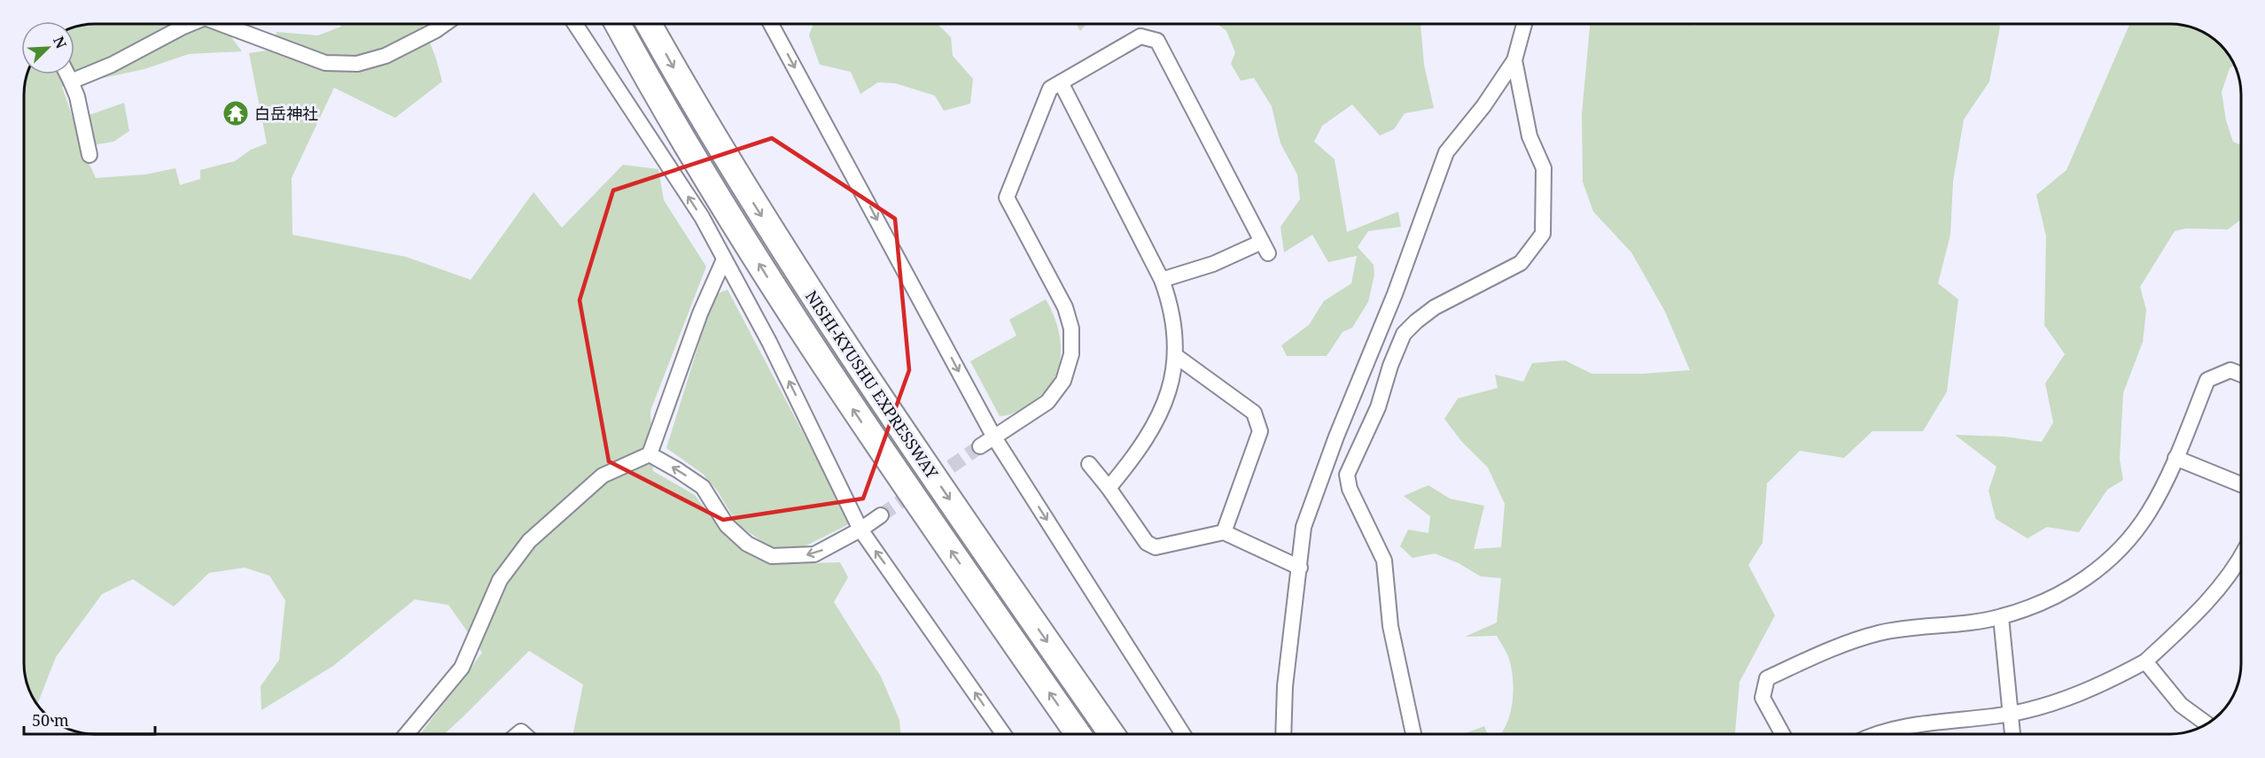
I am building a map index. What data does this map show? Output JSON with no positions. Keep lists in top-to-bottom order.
{
  "streets": {
    "highway": ["NISHI-KYUSHU EXPRESSWAY"]
  },
  "places": {
    "temple": ["白岳神社"]
  },
  "scale_bar": "50 m",
  "north": "top right"
}
